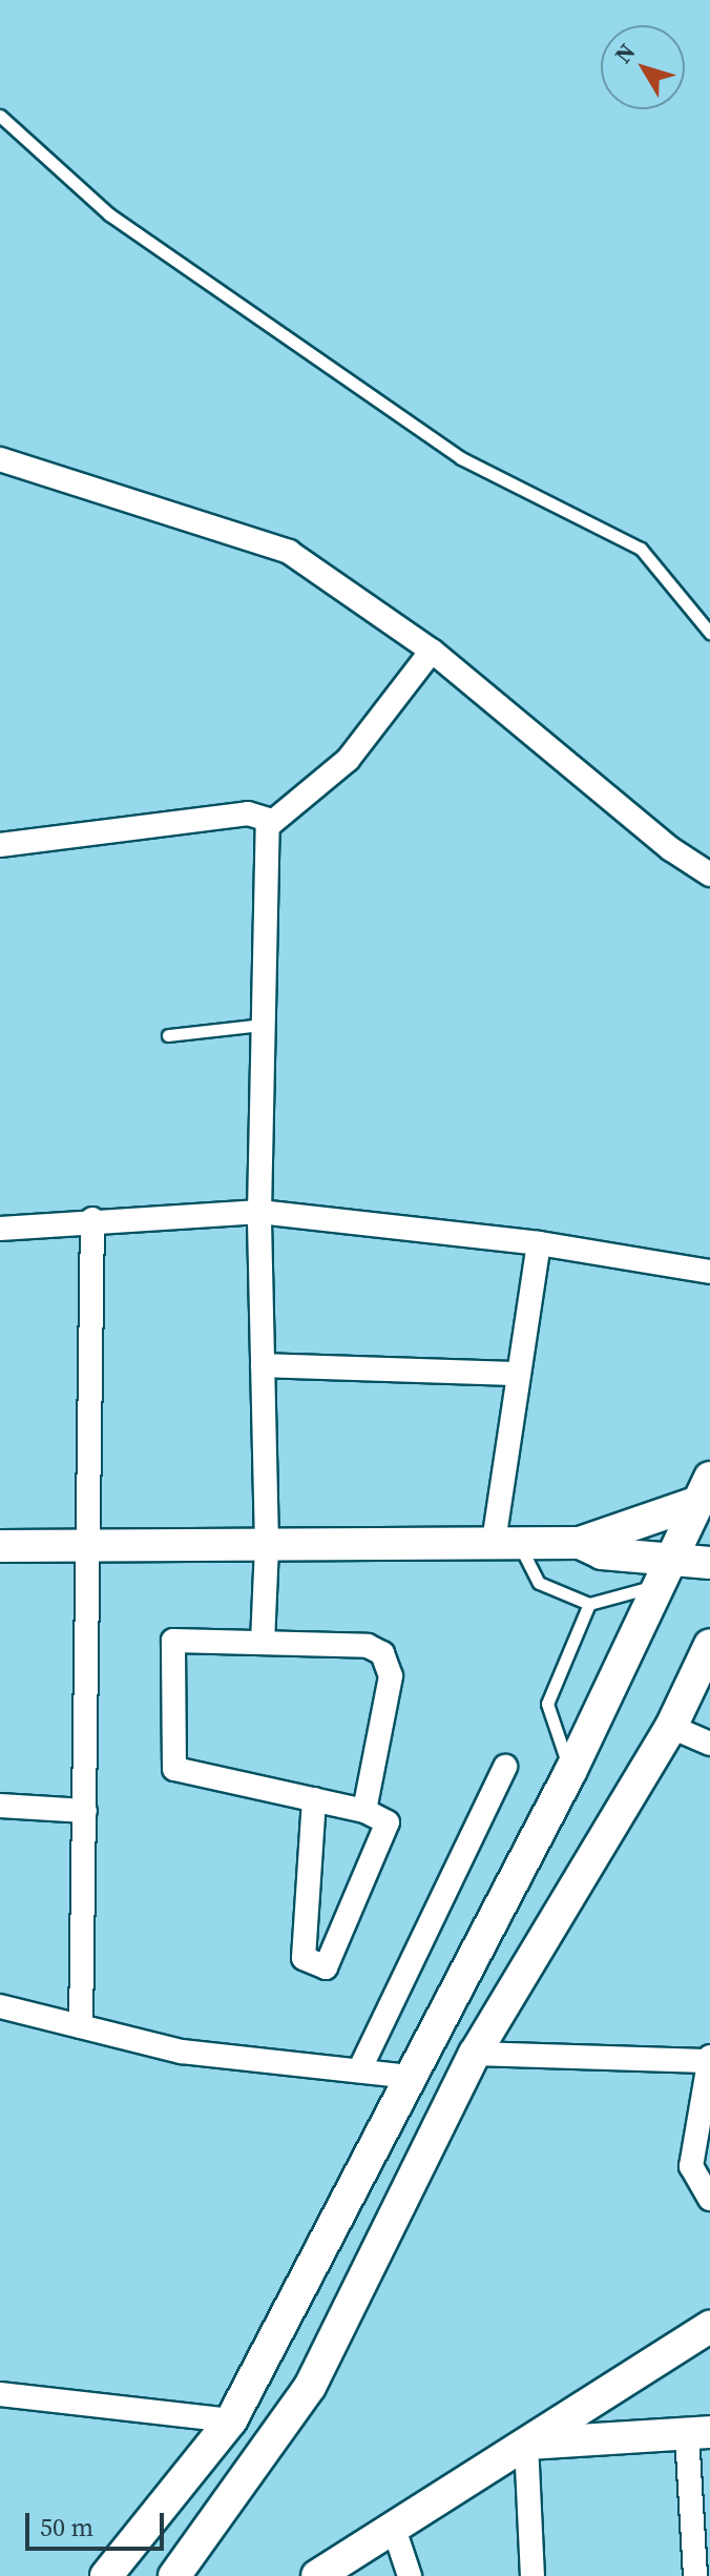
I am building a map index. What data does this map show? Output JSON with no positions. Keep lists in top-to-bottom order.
{
  "scale_bar": "50 m",
  "north": "top left"
}
